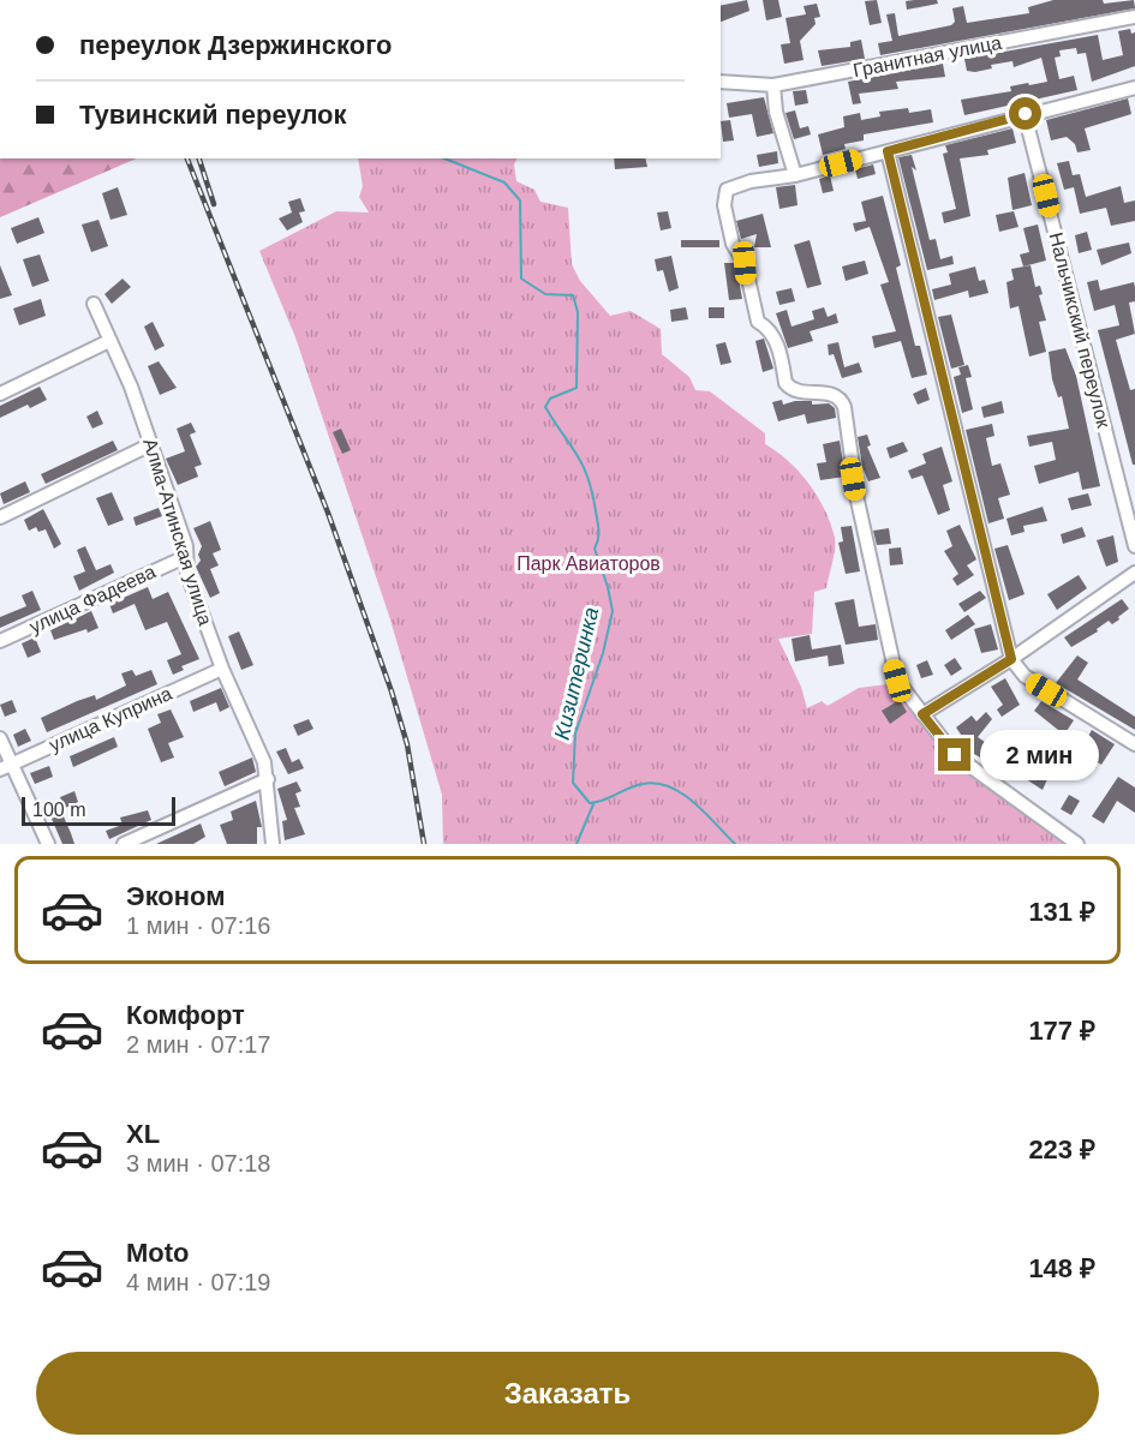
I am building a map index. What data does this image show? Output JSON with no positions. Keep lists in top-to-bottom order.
{
  "streets": {
    "street": [
      "Гранитная улица",
      "Нальчикский переулок",
      "Алма-Атинская улица",
      "улица Фадеева",
      "улица Куприна"
    ]
  },
  "crossings": [
    ["Алма-Атинская улица", "улица Фадеева"],
    ["Алма-Атинская улица", "улица Куприна"]
  ],
  "water": ["Кизитеринка"],
  "parks": ["Парк Авиаторов"],
  "scale_bar": "100 m",
  "page": {
    "banner": ["переулок Дзержинского", "Тувинский переулок"],
    "bubble": "2 мин",
    "scale": "100 m",
    "list": [
      {
        "name": "Эконом",
        "note": "1 мин · 07:16",
        "value": "131 ₽"
      },
      {
        "name": "Комфорт",
        "note": "2 мин · 07:17",
        "value": "177 ₽"
      },
      {
        "name": "XL",
        "note": "3 мин · 07:18",
        "value": "223 ₽"
      },
      {
        "name": "Moto",
        "note": "4 мин · 07:19",
        "value": "148 ₽"
      }
    ],
    "buttons": "Заказать"
  }
}
